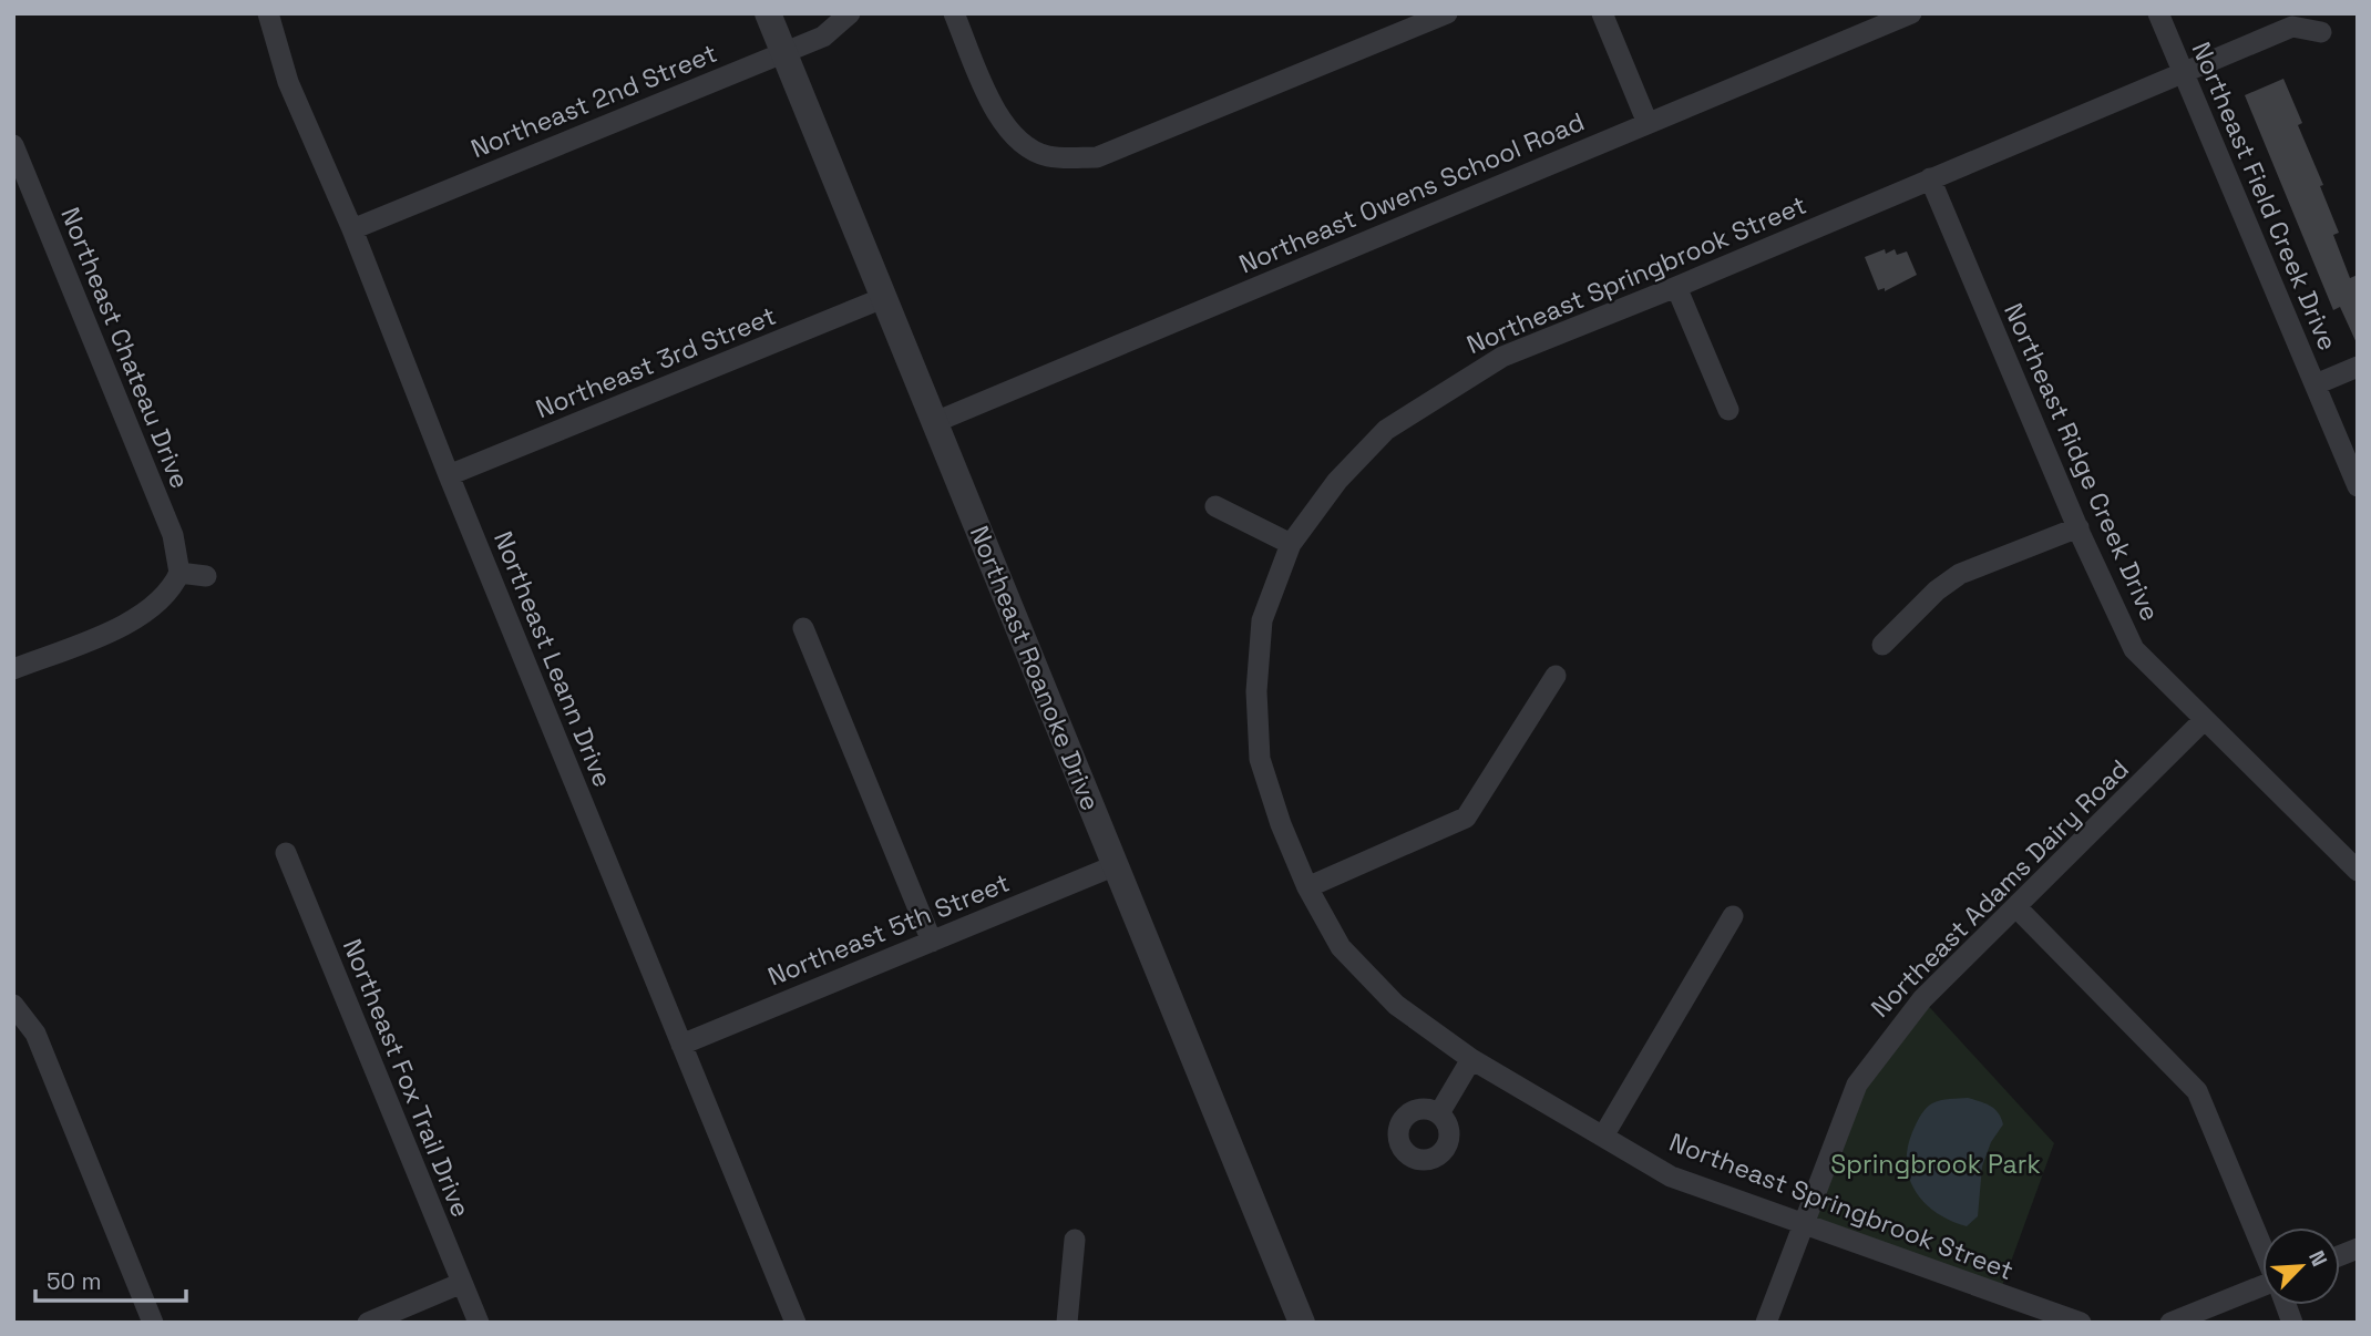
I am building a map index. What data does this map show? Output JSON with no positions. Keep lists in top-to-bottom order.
{
  "streets": {
    "street": [
      "Northeast 2nd Street",
      "Northeast Owens School Road",
      "Northeast Field Creek Drive",
      "Northeast Springbrook Street",
      "Northeast Chateau Drive",
      "Northeast 3rd Street",
      "Northeast Ridge Creek Drive",
      "Northeast Leann Drive",
      "Northeast Roanoke Drive",
      "Northeast Adams Dairy Road",
      "Northeast 5th Street",
      "Northeast Fox Trail Drive"
    ]
  },
  "crossings": [
    ["Northeast 2nd Street", "Northeast Leann Drive"],
    ["Northeast 2nd Street", "Northeast Roanoke Drive"],
    ["Northeast Owens School Road", "Northeast Roanoke Drive"],
    ["Northeast Field Creek Drive", "Northeast Springbrook Street"],
    ["Northeast Springbrook Street", "Northeast Ridge Creek Drive"],
    ["Northeast Springbrook Street", "Northeast Adams Dairy Road"],
    ["Northeast 3rd Street", "Northeast Leann Drive"],
    ["Northeast 3rd Street", "Northeast Roanoke Drive"],
    ["Northeast Ridge Creek Drive", "Northeast Adams Dairy Road"],
    ["Northeast Leann Drive", "Northeast 5th Street"],
    ["Northeast Roanoke Drive", "Northeast 5th Street"]
  ],
  "parks": ["Springbrook Park"],
  "scale_bar": "50 m",
  "north": "top right"
}
